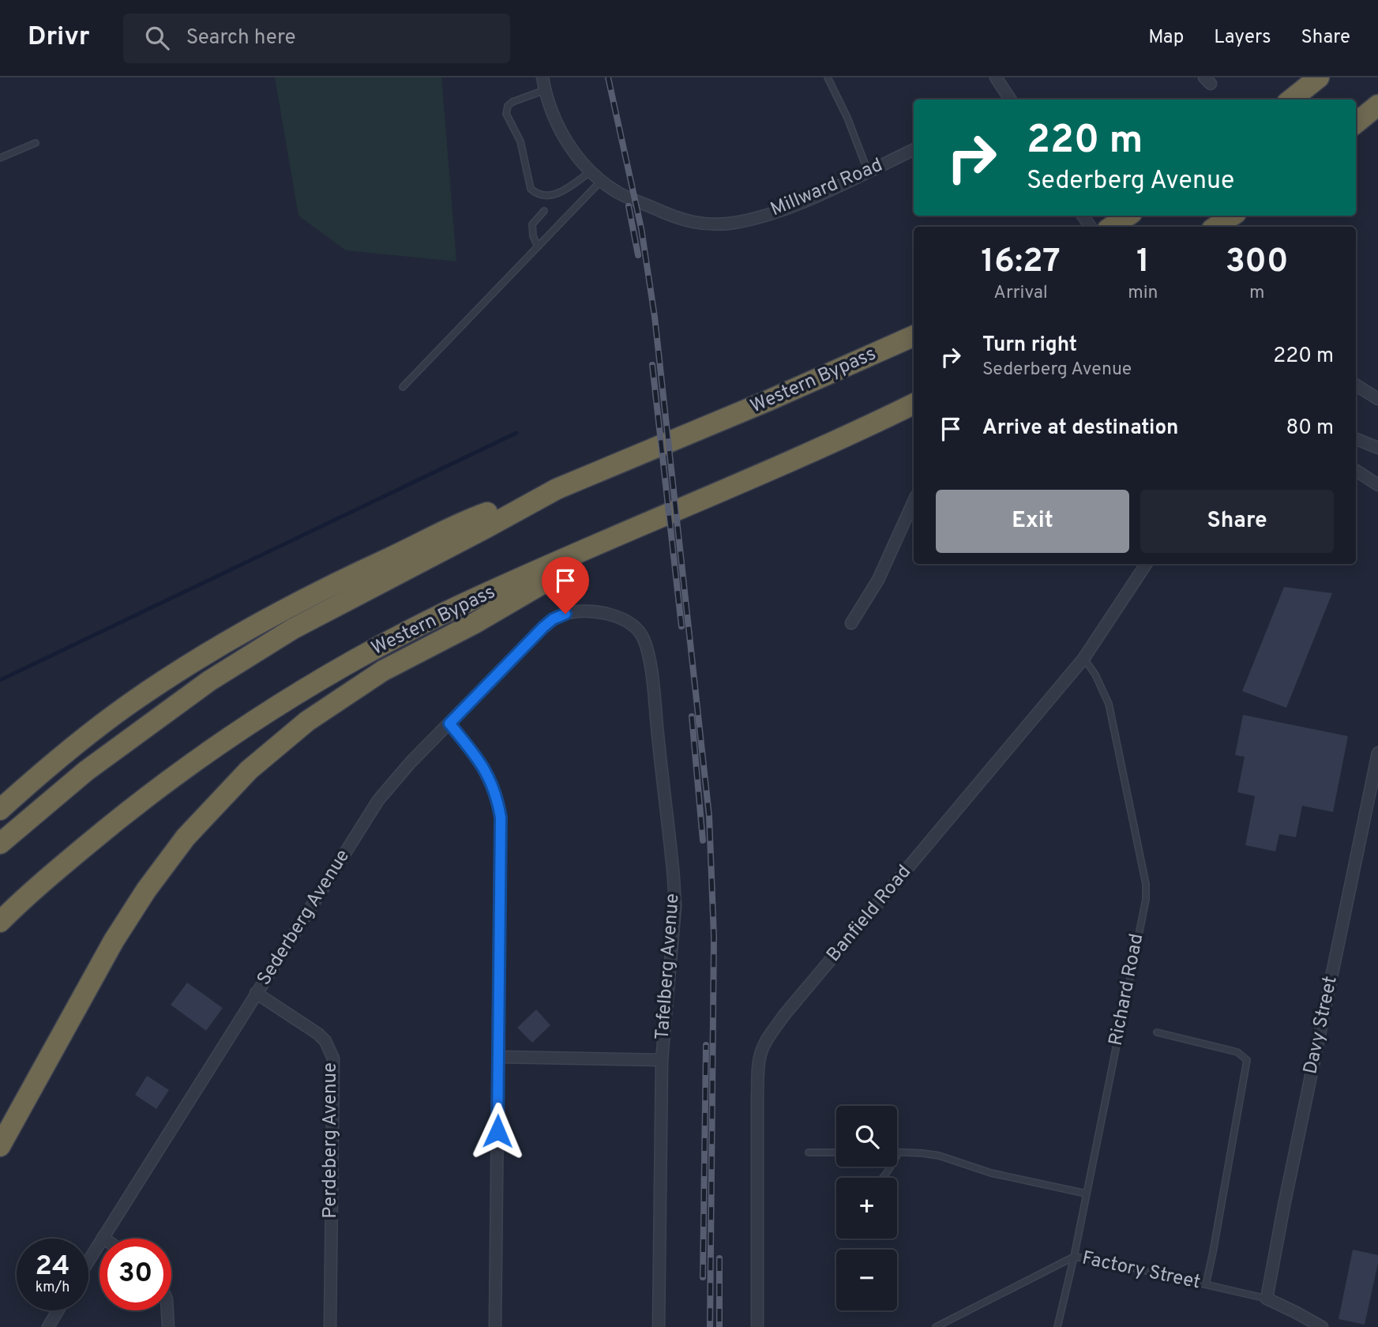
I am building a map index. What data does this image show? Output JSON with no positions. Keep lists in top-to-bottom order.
{
  "streets": {
    "highway": ["Western Bypass"],
    "street": [
      "Millward Road",
      "Banfield Road",
      "Sederberg Avenue",
      "Tafelberg Avenue",
      "Davy Street",
      "Perdeberg Avenue",
      "Factory Street"
    ],
    "lane": ["Richard Road"]
  },
  "crossings": [
    ["Banfield Road", "Richard Road"],
    ["Sederberg Avenue", "Tafelberg Avenue"],
    ["Sederberg Avenue", "Perdeberg Avenue"],
    ["Richard Road", "Factory Street"],
    ["Davy Street", "Factory Street"]
  ],
  "page": {
    "header": "Drivr",
    "search": "Search here",
    "nav": ["Map", "Layers", "Share"],
    "turn": ["220 m", "Sederberg Avenue"],
    "eta": [
      "16:27",
      "Arrival",
      "1",
      "min",
      "300",
      "m"
    ],
    "list": [
      {
        "name": "Turn right",
        "note": "Sederberg Avenue",
        "value": "220 m"
      },
      {
        "name": "Arrive at destination",
        "value": "80 m"
      }
    ],
    "buttons": ["Exit", "Share"],
    "map_buttons": ["+", "−"],
    "speed": "24 km/h",
    "limit": "30"
  }
}
